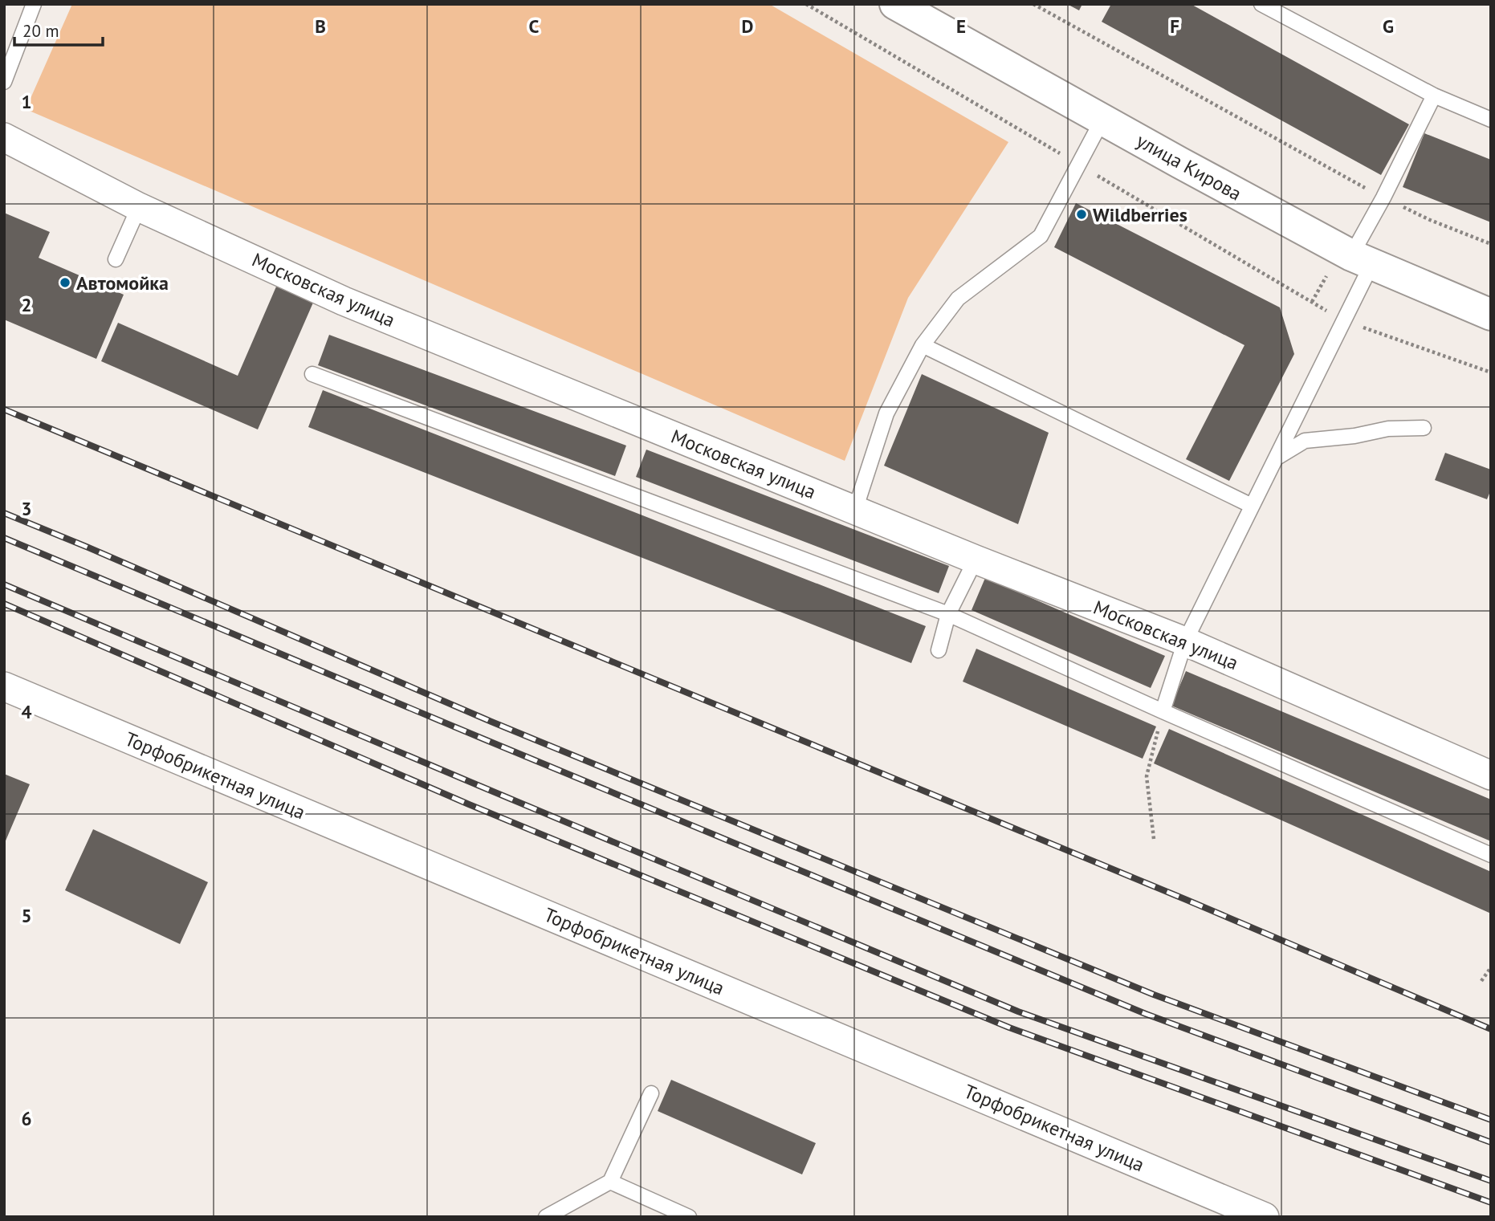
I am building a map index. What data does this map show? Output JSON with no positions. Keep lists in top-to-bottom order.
{
  "streets": {
    "street": ["улица Кирова", "Московская улица", "Торфобрикетная улица"]
  },
  "places": ["Wildberries", "Автомойка"],
  "scale_bar": "20 m",
  "grid": {
    "columns": [
      "B",
      "C",
      "D",
      "E",
      "F",
      "G"
    ],
    "rows": [
      "1",
      "2",
      "3",
      "4",
      "5",
      "6"
    ]
  }
}
